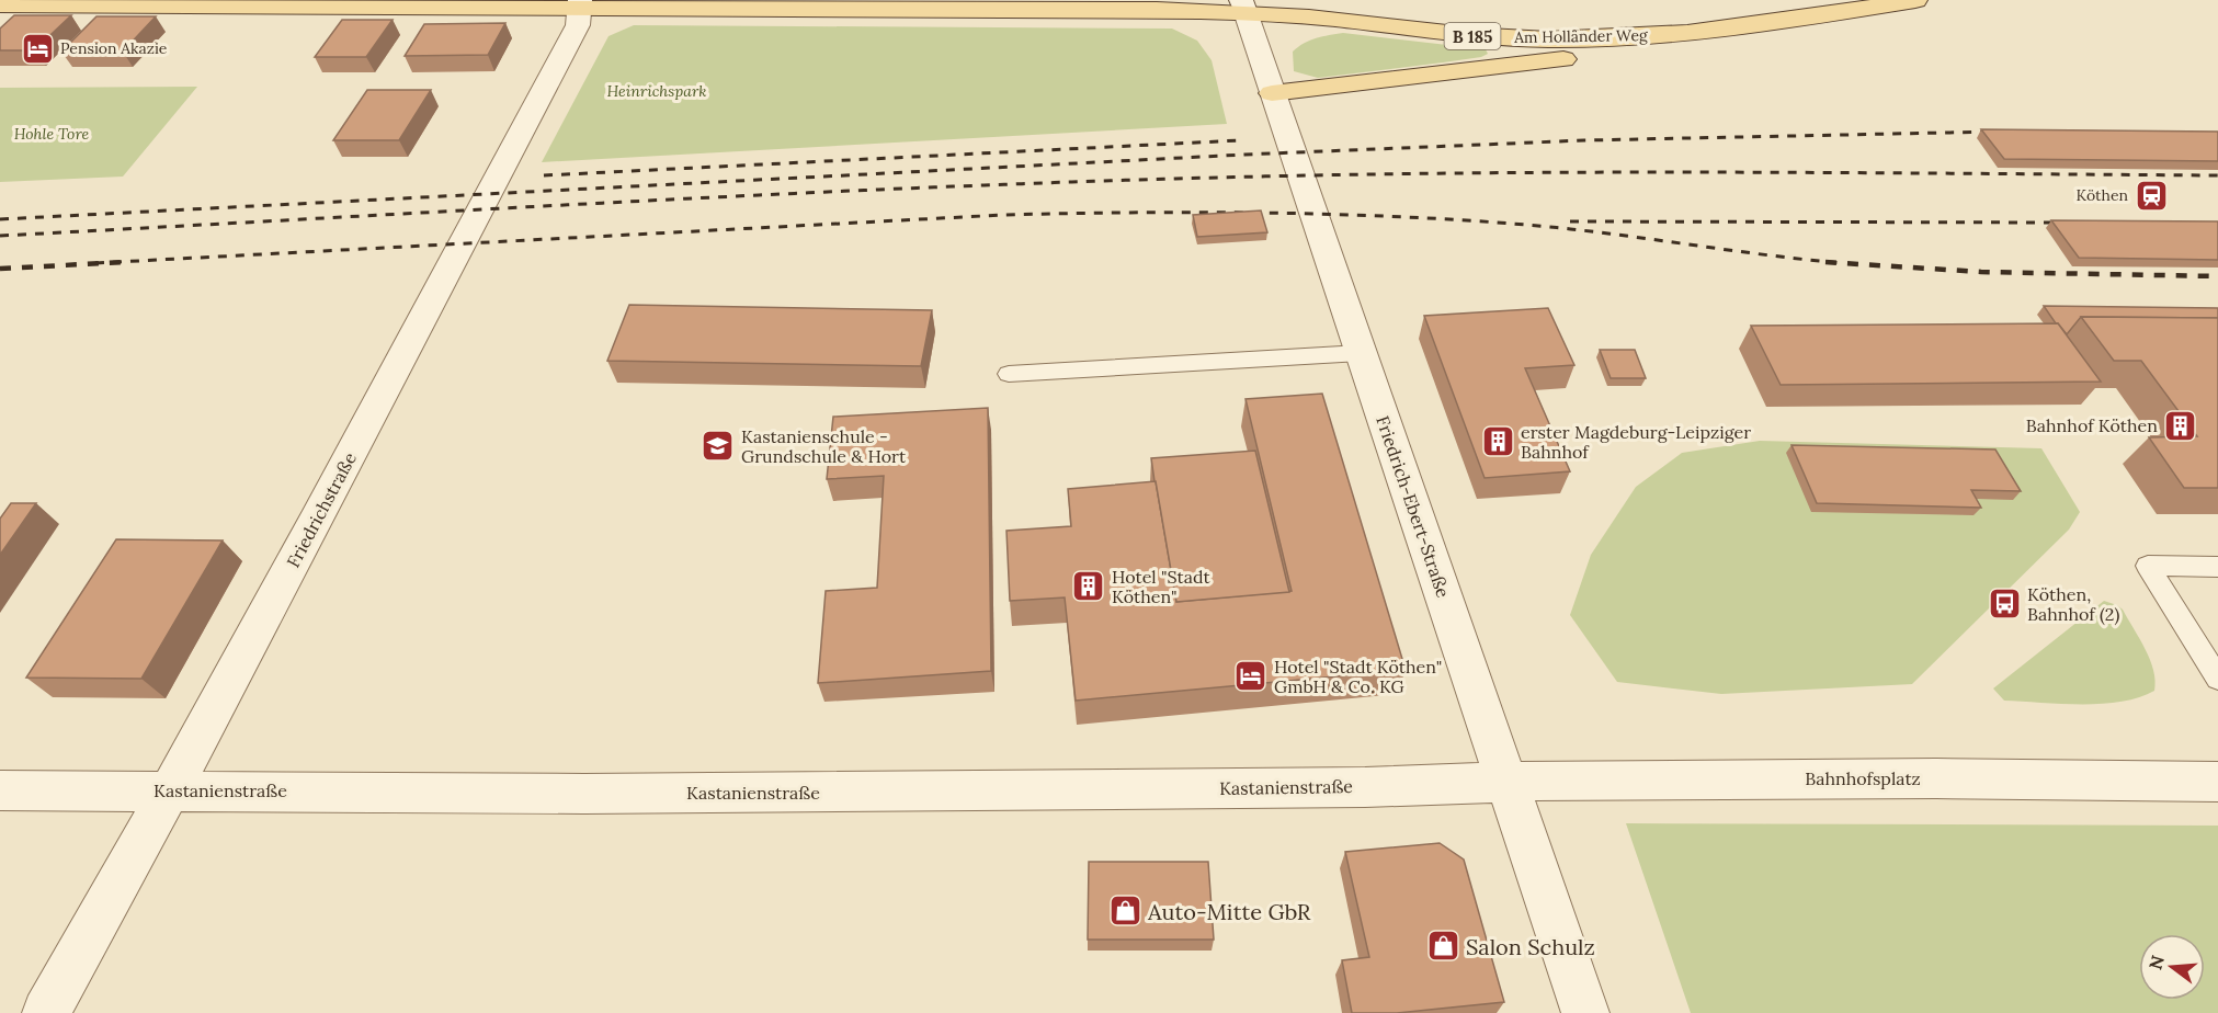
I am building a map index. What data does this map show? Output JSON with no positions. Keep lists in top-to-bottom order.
{
  "streets": {
    "main road": ["B 185", "Am Holländer Weg"],
    "street": [
      "Friedrich-Ebert-Straße",
      "Friedrichstraße",
      "Bahnhofsplatz",
      "Kastanienstraße"
    ]
  },
  "crossings": [
    ["B 185", "Am Holländer Weg"],
    ["B 185", "Friedrich-Ebert-Straße"],
    ["B 185", "Friedrichstraße"],
    ["Am Holländer Weg", "Friedrich-Ebert-Straße"],
    ["Friedrich-Ebert-Straße", "Bahnhofsplatz"],
    ["Friedrich-Ebert-Straße", "Kastanienstraße"],
    ["Friedrichstraße", "Kastanienstraße"],
    ["Bahnhofsplatz", "Kastanienstraße"]
  ],
  "parks": ["Heinrichspark", "Hohle Tore"],
  "places": {
    "hotel": ["Pension Akazie", "Hotel \"Stadt Köthen\" GmbH & Co. KG"],
    "station": ["Köthen"],
    "building": ["Bahnhof Köthen", "erster Magdeburg-Leipziger Bahnhof", "Hotel \"Stadt Köthen\""],
    "school or university": ["Kastanienschule - Grundschule & Hort"],
    "bus stop": ["Köthen, Bahnhof (2)"],
    "shop": ["Auto-Mitte GbR", "Salon Schulz"]
  },
  "north": "left"
}
